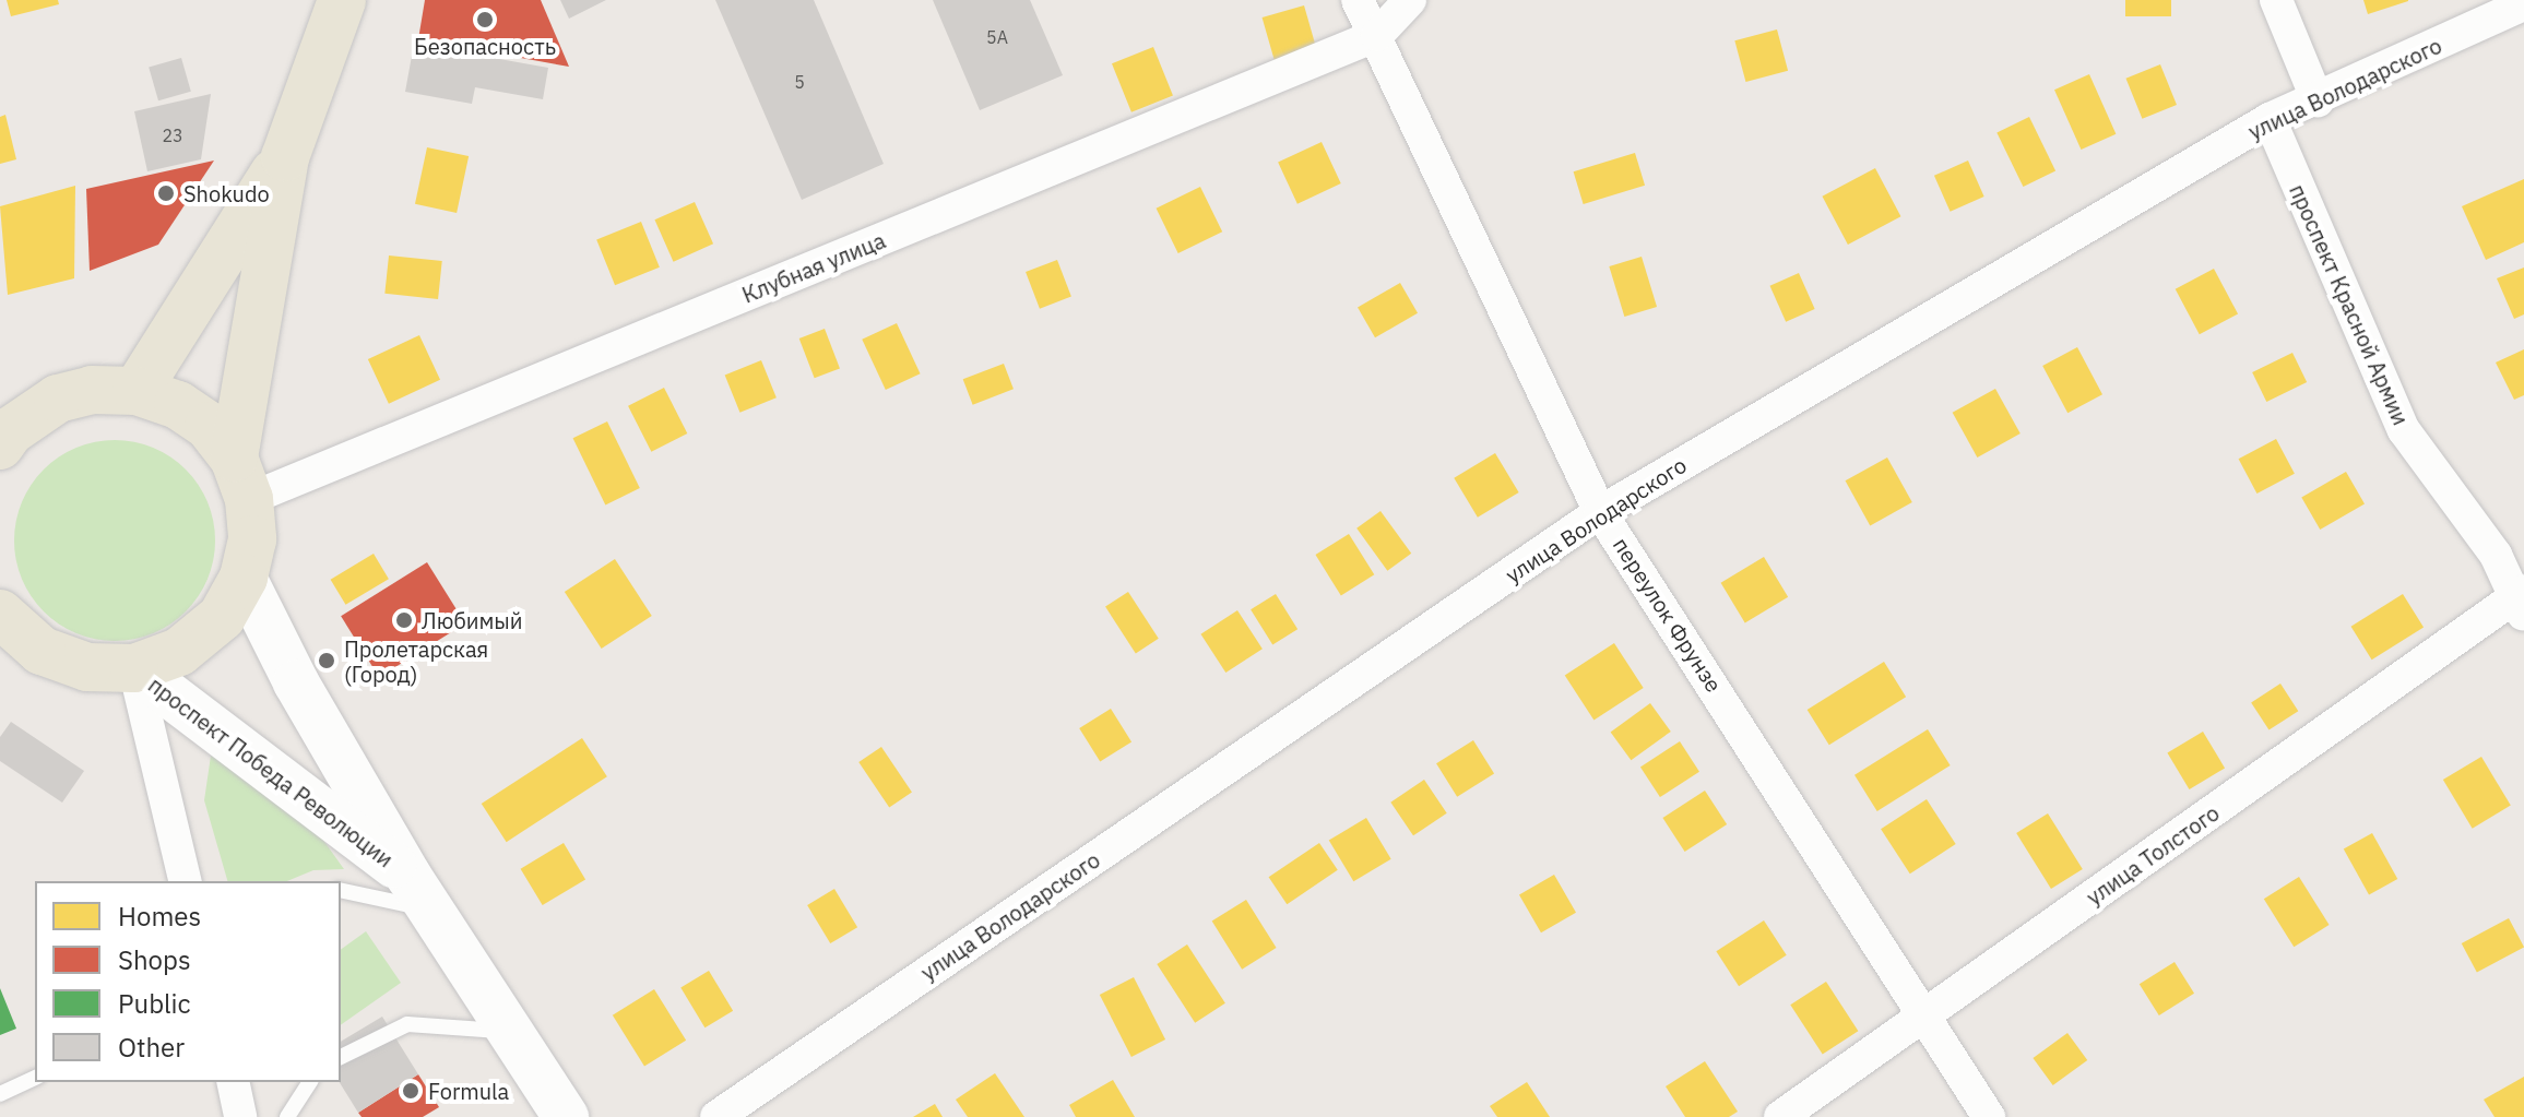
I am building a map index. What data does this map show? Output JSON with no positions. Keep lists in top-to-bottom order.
{
  "streets": {
    "main road": ["проспект Победа Революции"],
    "street": [
      "улица Володарского",
      "Клубная улица",
      "проспект Красной Армии",
      "переулок Фрунзе",
      "улица Толстого"
    ]
  },
  "crossings": [
    ["улица Володарского", "проспект Красной Армии"],
    ["улица Володарского", "переулок Фрунзе"],
    ["Клубная улица", "переулок Фрунзе"],
    ["проспект Красной Армии", "улица Толстого"],
    ["переулок Фрунзе", "улица Толстого"]
  ],
  "places": [
    "Безопасность",
    "Shokudo",
    "Любимый",
    "Пролетарская (Город)",
    "Formula"
  ],
  "house_numbers": ["5А", "5", "23"],
  "legend": [
    "Homes",
    "Shops",
    "Public",
    "Other"
  ]
}
